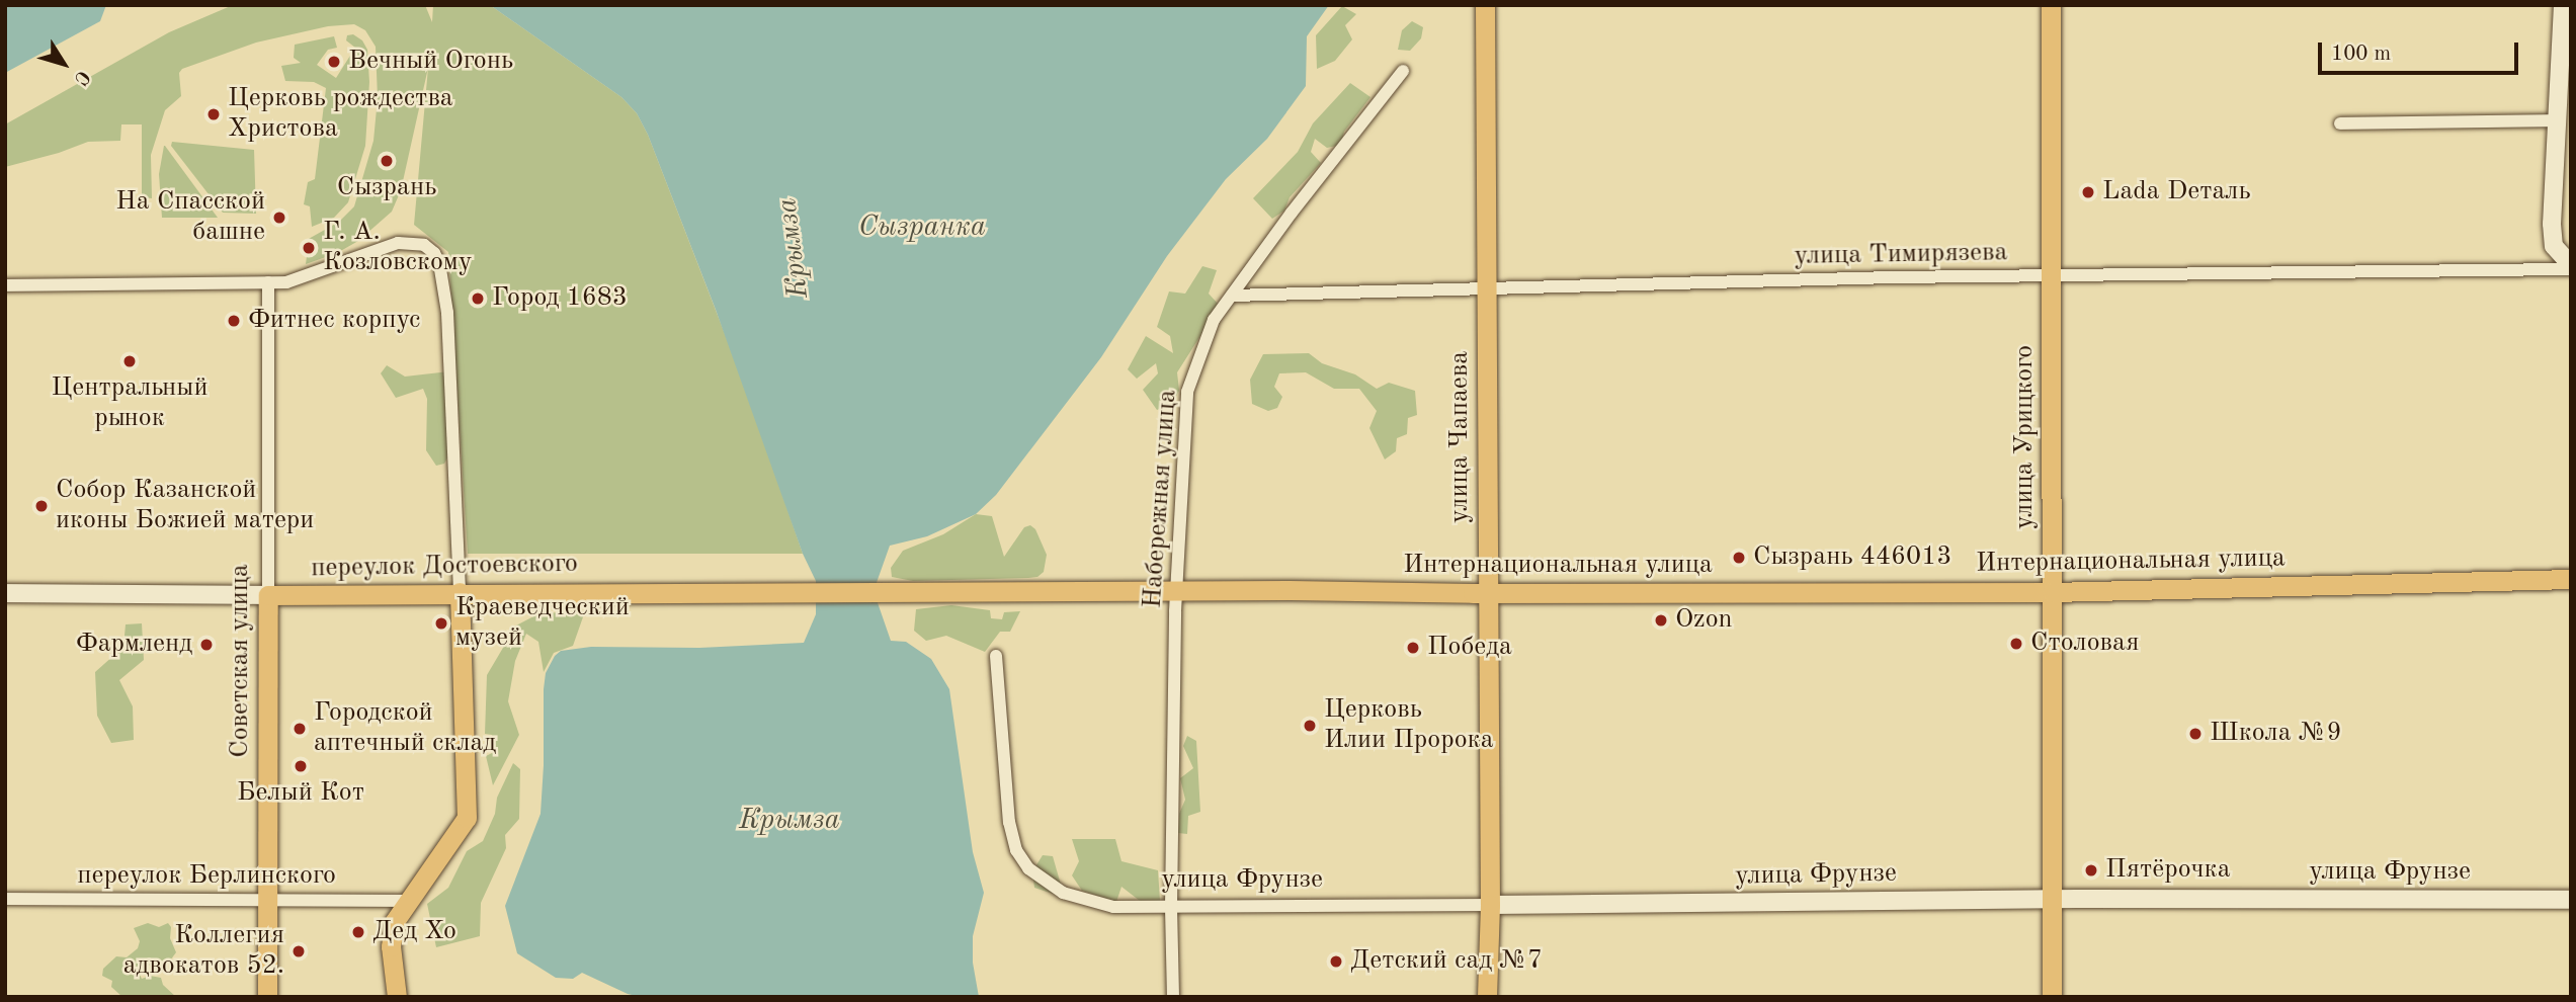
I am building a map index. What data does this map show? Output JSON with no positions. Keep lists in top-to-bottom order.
{
  "streets": {
    "main road": [
      "улица Чапаева",
      "улица Урицкого",
      "Интернациональная улица",
      "переулок Достоевского",
      "Советская улица"
    ],
    "street": [
      "улица Тимирязева",
      "Набережная улица",
      "улица Фрунзе",
      "переулок Берлинского"
    ]
  },
  "crossings": [
    ["улица Тимирязева", "улица Чапаева"],
    ["улица Тимирязева", "улица Урицкого"],
    ["улица Тимирязева", "Набережная улица"],
    ["улица Чапаева", "Интернациональная улица"],
    ["улица Чапаева", "улица Фрунзе"],
    ["улица Урицкого", "Интернациональная улица"],
    ["улица Урицкого", "улица Фрунзе"],
    ["Набережная улица", "Интернациональная улица"],
    ["Набережная улица", "улица Фрунзе"],
    ["Интернациональная улица", "переулок Достоевского"],
    ["переулок Достоевского", "Советская улица"],
    ["Советская улица", "переулок Берлинского"]
  ],
  "water": ["Сызранка", "Крымза"],
  "places": [
    "Вечный Огонь",
    "Церковь рождества Христова",
    "Сызрань",
    "Lada Dеталь",
    "На Спасской башне",
    "Г. А. Козловскому",
    "Город 1683",
    "Фитнес корпус",
    "Центральный рынок",
    "Собор Казанской иконы Божией матери",
    "Сызрань 446013",
    "Ozon",
    "Краеведческий музей",
    "Столовая",
    "Фармленд",
    "Победа",
    "Церковь Илии Пророка",
    "Городской аптечный склад",
    "Школа №9",
    "Белый Кот",
    "Пятёрочка",
    "Дед Хо",
    "Коллегия адвокатов 52.",
    "Детский сад №7"
  ],
  "scale_bar": "100 m",
  "north": "bottom right"
}
